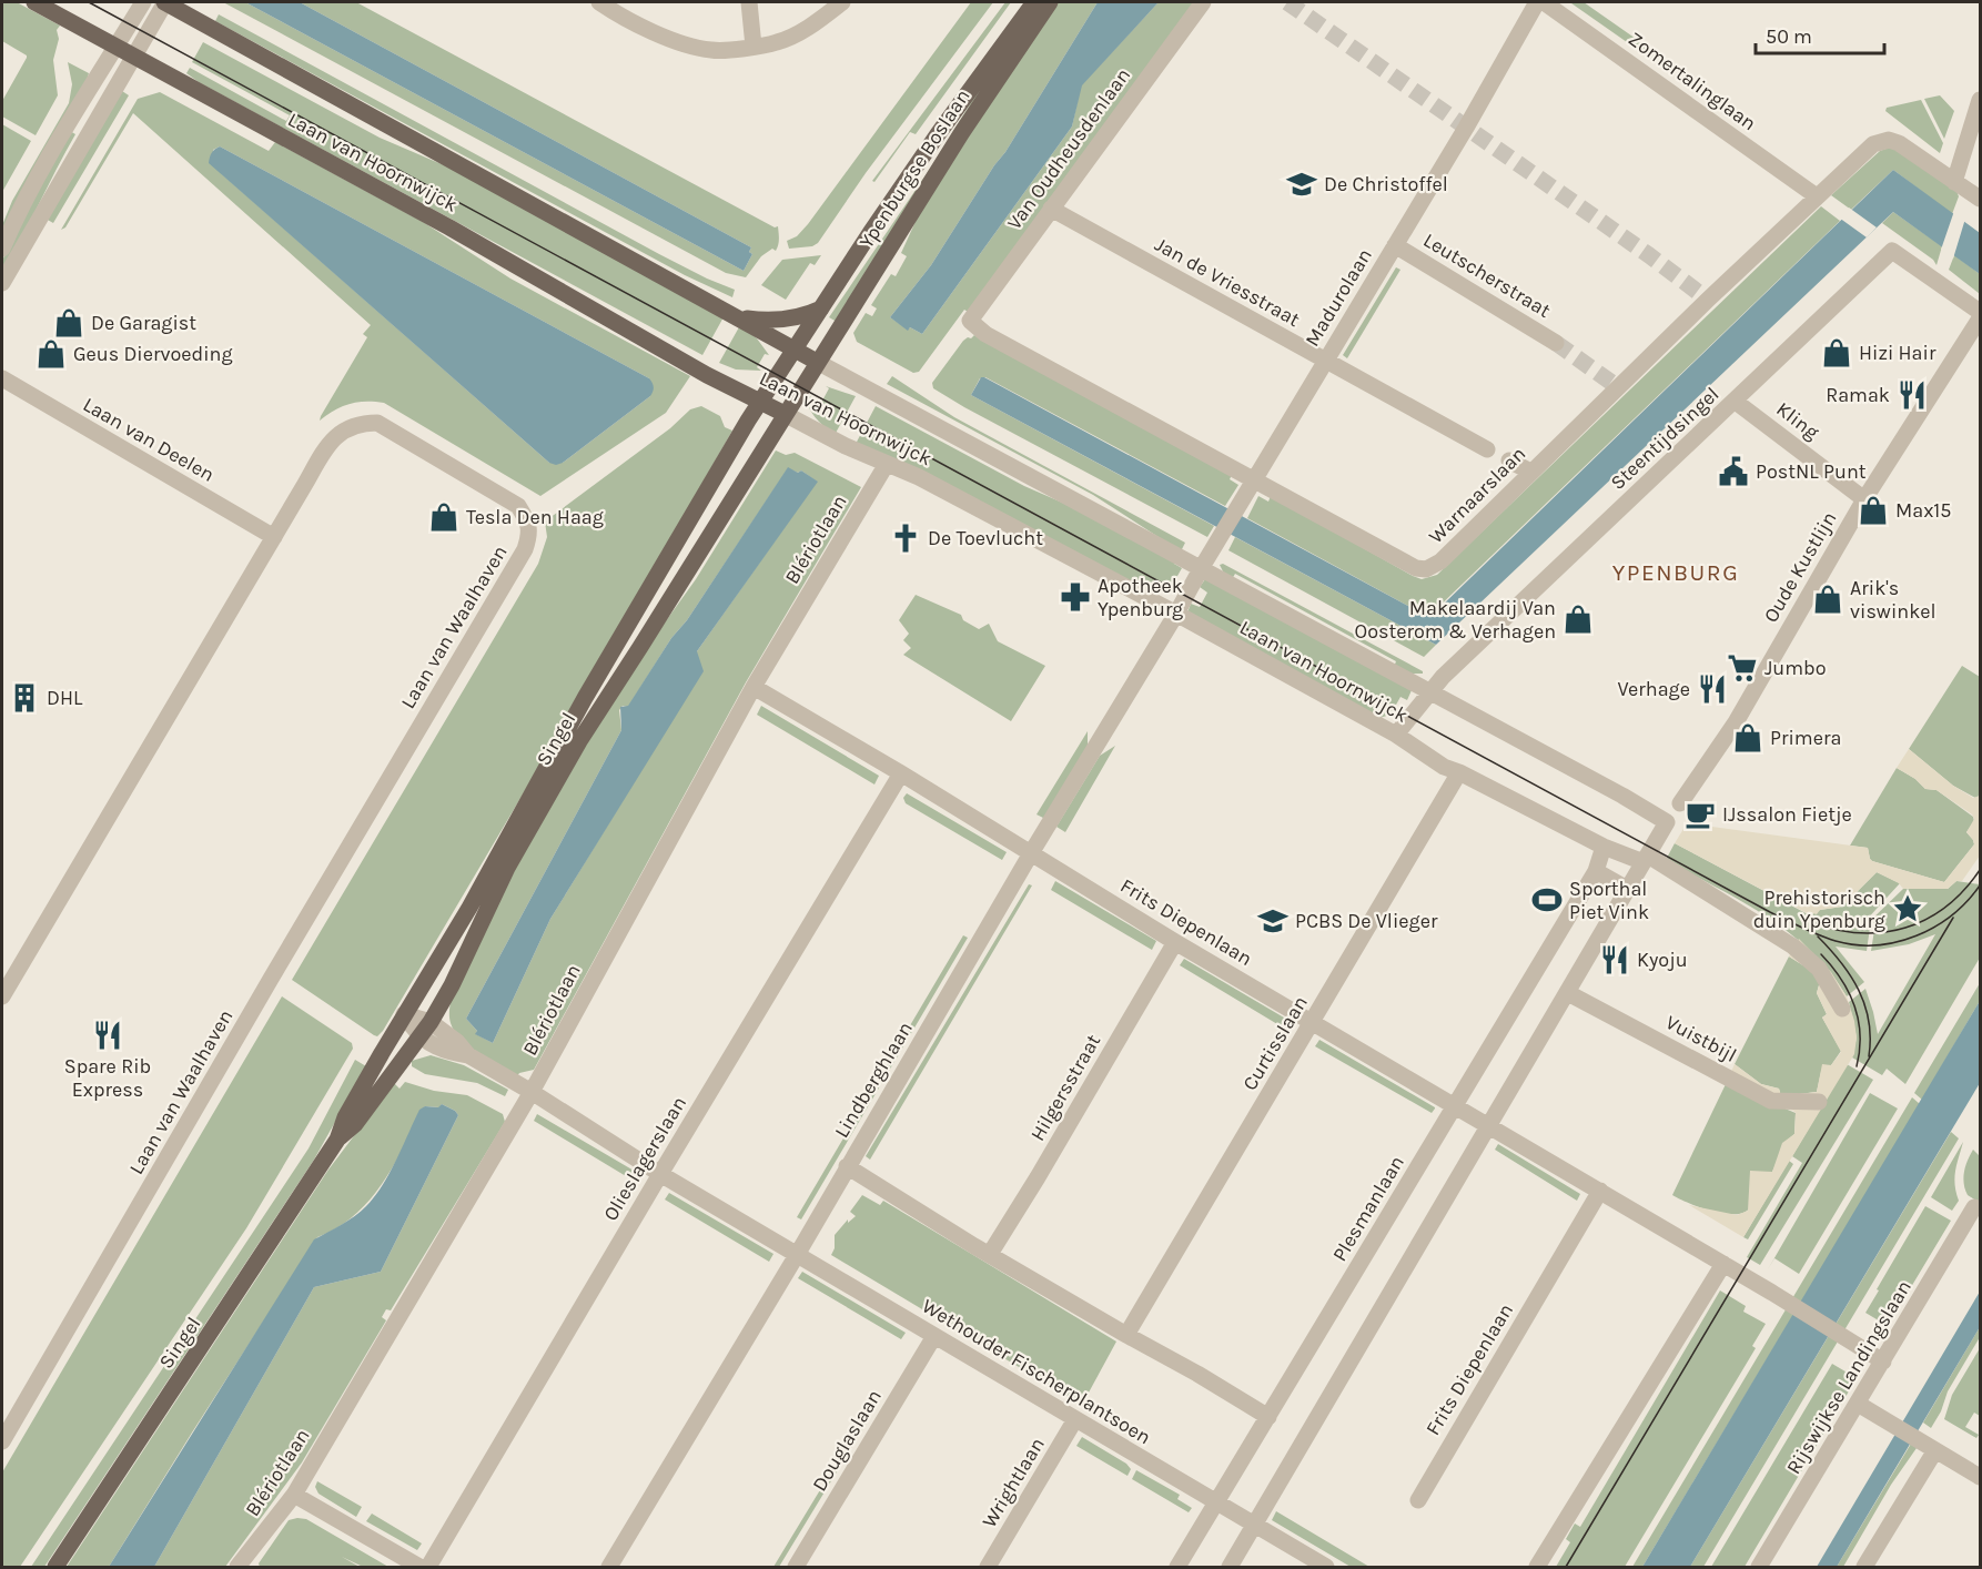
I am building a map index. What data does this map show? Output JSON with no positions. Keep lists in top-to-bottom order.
{
  "streets": {
    "main road": ["Laan van Hoornwijck", "Ypenburgse Boslaan", "Singel"],
    "street": [
      "Zomertalinglaan",
      "Van Oudheusdenlaan",
      "Leutscherstraat",
      "Jan de Vriesstraat",
      "Madurolaan",
      "Kling",
      "Steentijdsingel",
      "Laan van Deelen",
      "Warnaarslaan",
      "Blériotlaan",
      "Oude Kustlijn",
      "Laan van Waalhaven",
      "Frits Diepenlaan",
      "Vuistbijl",
      "Curtisslaan",
      "Lindberghlaan",
      "Hilgersstraat",
      "Olieslagerslaan",
      "Plesmanlaan",
      "Wethouder Fischerplantsoen",
      "Rijswijkse Landingslaan",
      "Douglaslaan",
      "Wrightlaan"
    ]
  },
  "crossings": [
    ["Zomertalinglaan", "Warnaarslaan"],
    ["Van Oudheusdenlaan", "Jan de Vriesstraat"],
    ["Van Oudheusdenlaan", "Warnaarslaan"],
    ["Laan van Hoornwijck", "Ypenburgse Boslaan"],
    ["Laan van Hoornwijck", "Madurolaan"],
    ["Laan van Hoornwijck", "Steentijdsingel"],
    ["Laan van Hoornwijck", "Blériotlaan"],
    ["Laan van Hoornwijck", "Singel"],
    ["Laan van Hoornwijck", "Curtisslaan"],
    ["Laan van Hoornwijck", "Lindberghlaan"],
    ["Laan van Hoornwijck", "Plesmanlaan"],
    ["Ypenburgse Boslaan", "Singel"],
    ["Leutscherstraat", "Madurolaan"],
    ["Jan de Vriesstraat", "Madurolaan"],
    ["Madurolaan", "Warnaarslaan"],
    ["Madurolaan", "Lindberghlaan"],
    ["Kling", "Steentijdsingel"],
    ["Kling", "Oude Kustlijn"],
    ["Laan van Deelen", "Laan van Waalhaven"],
    ["Blériotlaan", "Frits Diepenlaan"],
    ["Blériotlaan", "Wethouder Fischerplantsoen"],
    ["Frits Diepenlaan", "Curtisslaan"],
    ["Frits Diepenlaan", "Lindberghlaan"],
    ["Frits Diepenlaan", "Hilgersstraat"],
    ["Frits Diepenlaan", "Olieslagerslaan"],
    ["Frits Diepenlaan", "Plesmanlaan"],
    ["Frits Diepenlaan", "Rijswijkse Landingslaan"],
    ["Lindberghlaan", "Wethouder Fischerplantsoen"],
    ["Olieslagerslaan", "Wethouder Fischerplantsoen"],
    ["Plesmanlaan", "Wethouder Fischerplantsoen"],
    ["Wethouder Fischerplantsoen", "Douglaslaan"],
    ["Wethouder Fischerplantsoen", "Wrightlaan"]
  ],
  "districts": ["YPENBURG"],
  "places": {
    "school or university": ["De Christoffel", "PCBS De Vlieger"],
    "shop": [
      "De Garagist",
      "Hizi Hair",
      "Geus Diervoeding",
      "Max15",
      "Tesla Den Haag",
      "Arik's viswinkel",
      "Makelaardij Van Oosterom & Verhagen",
      "Primera"
    ],
    "restaurant": [
      "Ramak",
      "Verhage",
      "Kyoju",
      "Spare Rib Express"
    ],
    "public building": ["PostNL Punt"],
    "church": ["De Toevlucht"],
    "pharmacy": ["Apotheek Ypenburg"],
    "supermarket": ["Jumbo"],
    "building": ["DHL"],
    "cafe": ["IJssalon Fietje"],
    "sports": ["Sporthal Piet Vink"],
    "place": ["Prehistorisch duin Ypenburg"]
  },
  "scale_bar": "50 m"
}
